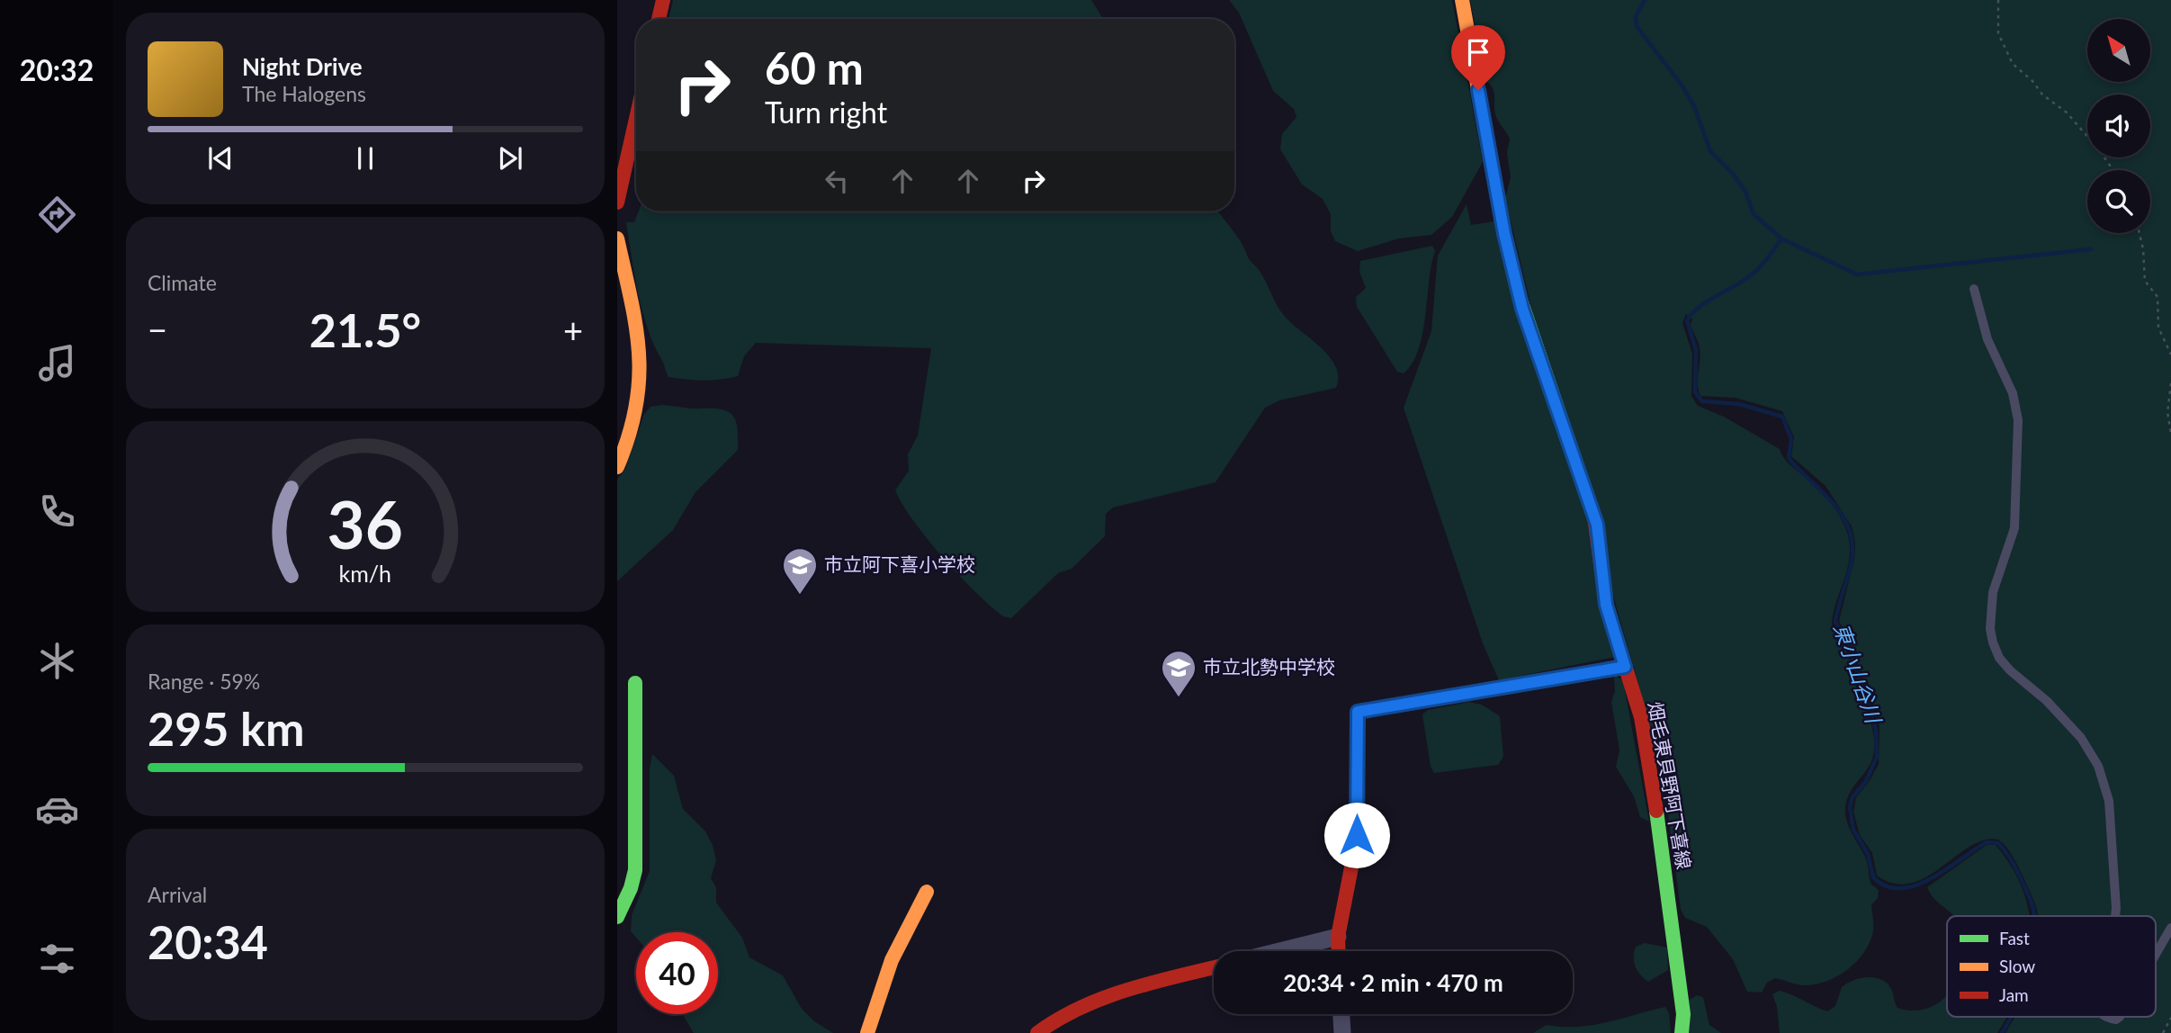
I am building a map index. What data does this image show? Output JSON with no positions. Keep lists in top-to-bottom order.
{
  "streets": {
    "street": ["畑毛東貝野阿下喜線"]
  },
  "water": ["東小山谷川"],
  "places": {
    "school or university": ["市立阿下喜小学校", "市立北勢中学校"]
  },
  "legend": ["Fast", "Slow", "Jam"],
  "north": "top left",
  "page": {
    "tabs": "20:32",
    "turn": ["60 m", "Turn right"],
    "song": ["Night Drive", "The Halogens"],
    "tile": [
      "Climate",
      ["Range · 59%", "295 km"],
      ["Arrival", "20:34"]
    ],
    "heat": ["−", "21.5°", "+"],
    "limit": "40",
    "trip": "20:34 · 2 min · 470 m",
    "gauge": ["36", "km/h"]
  }
}
